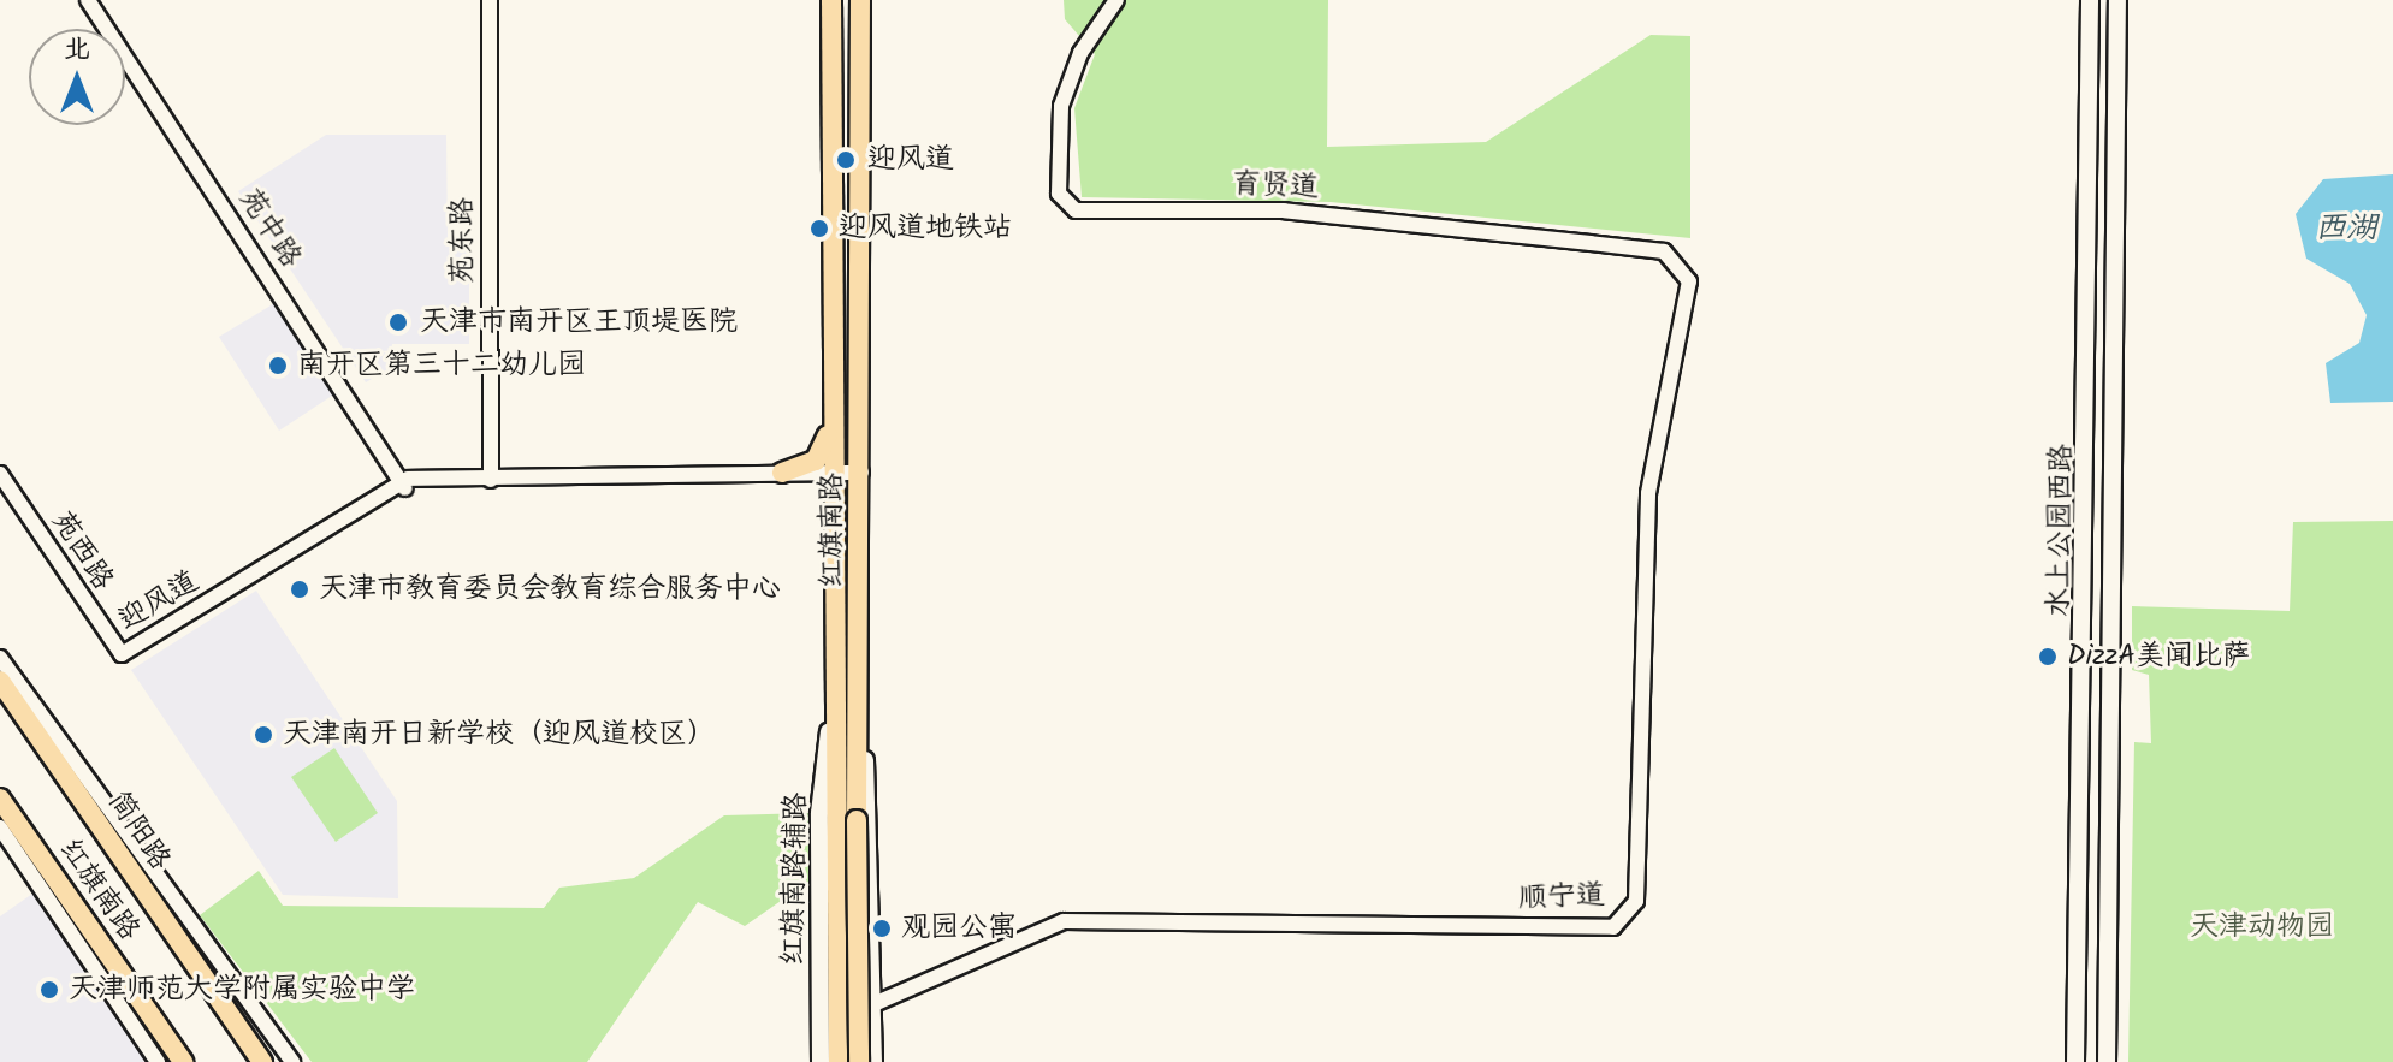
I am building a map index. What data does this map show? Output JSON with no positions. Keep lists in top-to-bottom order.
{
  "streets": {
    "main road": [
      "红旗南路",
      "水上公园西路",
      "简阳路",
      "红旗南路辅路"
    ],
    "street": [
      "育贤道",
      "苑中路",
      "苑东路",
      "苑西路",
      "迎风道",
      "顺宁道"
    ]
  },
  "crossings": [
    ["育贤道", "顺宁道"],
    ["苑中路", "迎风道"],
    ["苑东路", "迎风道"],
    ["红旗南路", "迎风道"],
    ["红旗南路", "红旗南路辅路"],
    ["苑西路", "迎风道"]
  ],
  "water": ["西湖"],
  "parks": ["天津动物园"],
  "places": [
    "迎风道",
    "迎风道地铁站",
    "天津市南开区王顶堤医院",
    "南开区第三十二幼儿园",
    "天津市教育委员会教育综合服务中心",
    "DizzA美闻比萨",
    "天津南开日新学校（迎风道校区）",
    "观园公寓",
    "天津师范大学附属实验中学"
  ],
  "north": "top"
}
